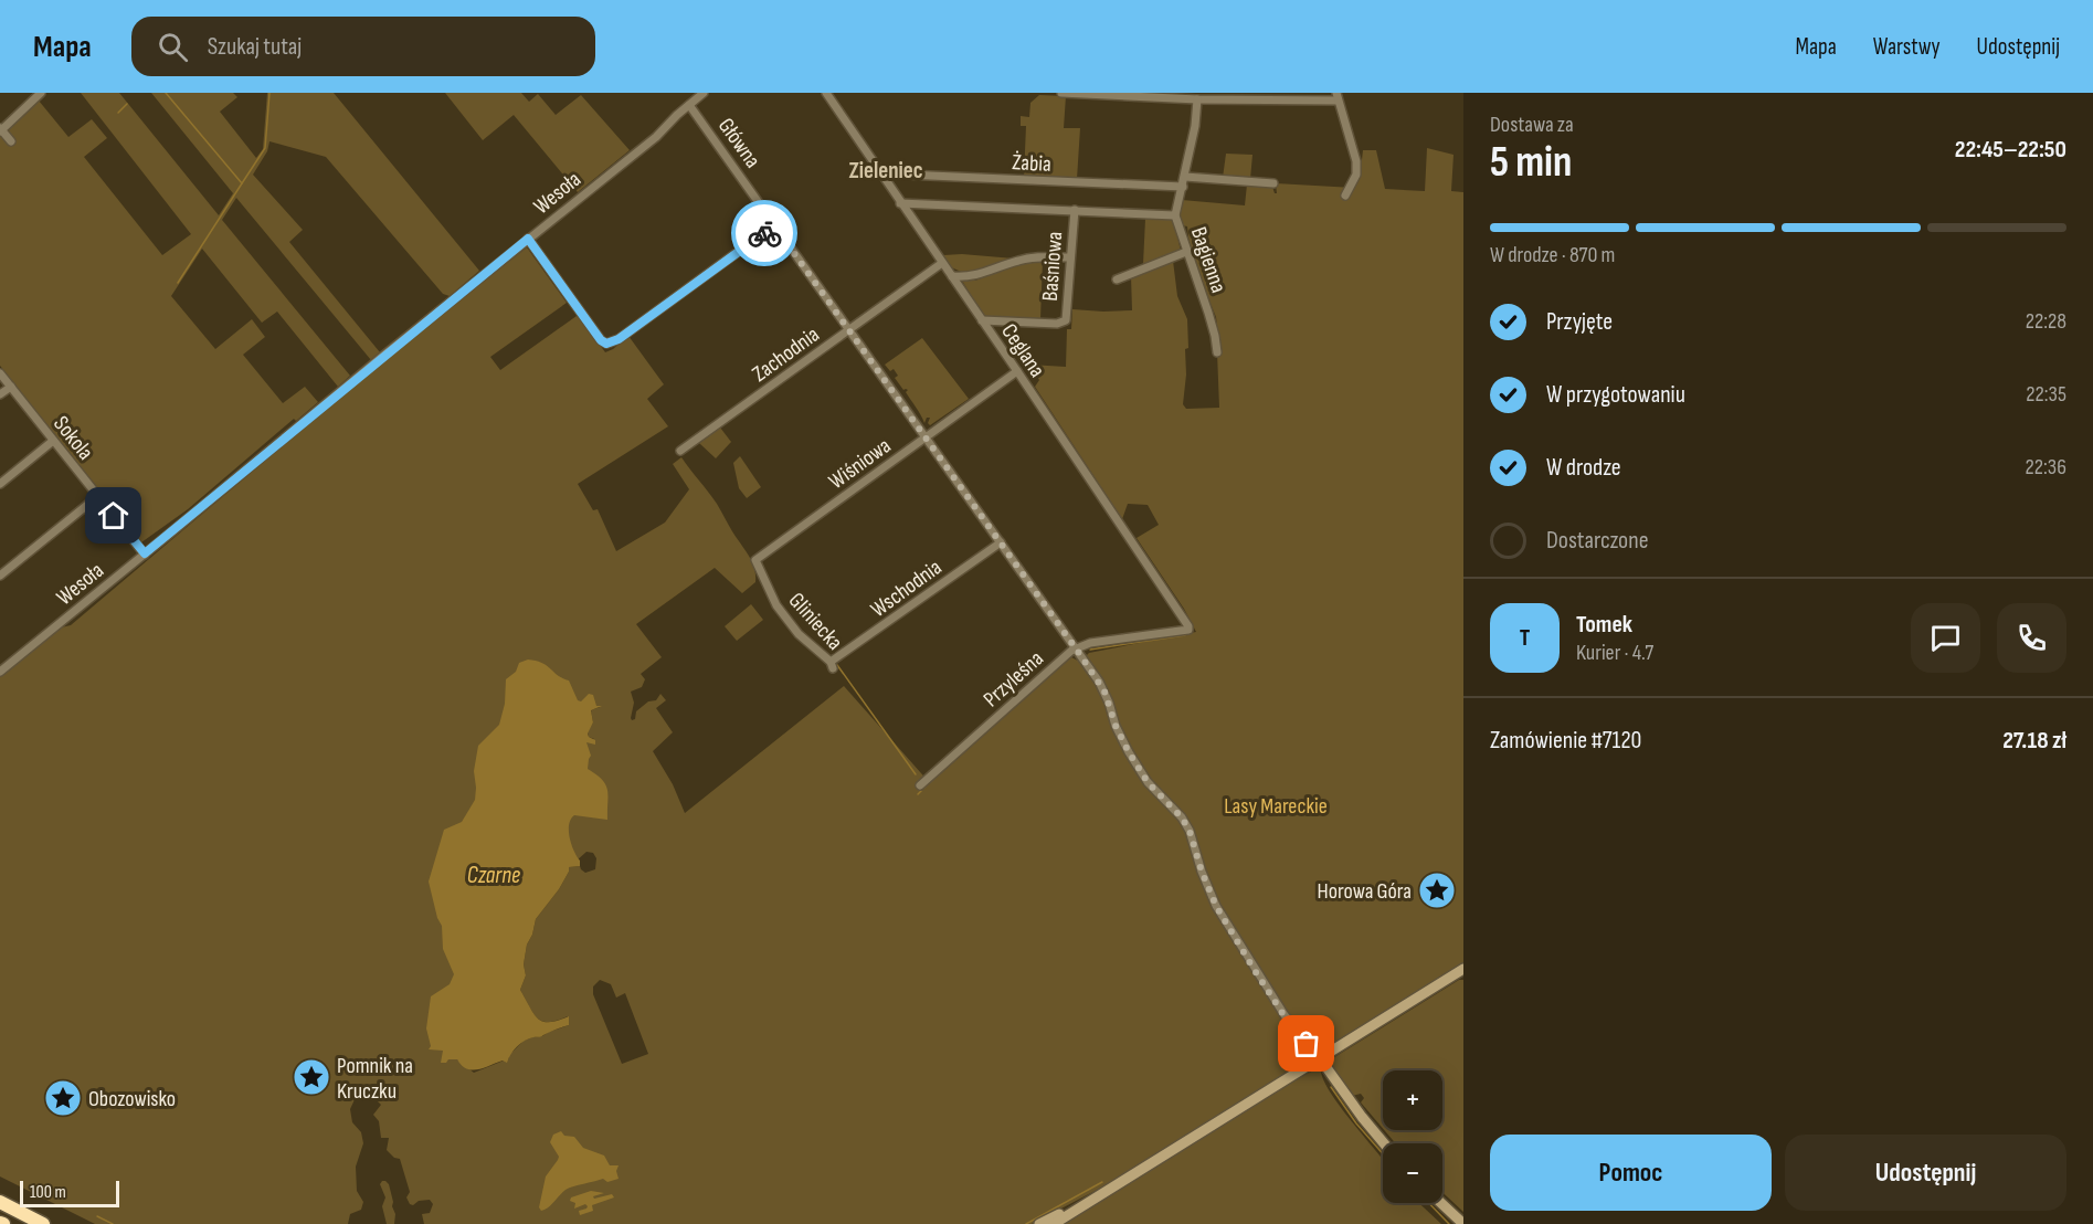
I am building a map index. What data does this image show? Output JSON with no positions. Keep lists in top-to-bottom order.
{
  "streets": {
    "main road": ["Główna"],
    "street": [
      "Żabia",
      "Wesoła",
      "Bagienna",
      "Baśniowa",
      "Ceglana",
      "Zachodnia",
      "Sokola",
      "Wiśniowa",
      "Wschodnia",
      "Gliniecka",
      "Przyleśna"
    ]
  },
  "crossings": [
    ["Główna", "Wesoła"],
    ["Główna", "Zachodnia"],
    ["Główna", "Wiśniowa"],
    ["Główna", "Wschodnia"],
    ["Główna", "Przyleśna"],
    ["Żabia", "Bagienna"],
    ["Żabia", "Ceglana"],
    ["Wesoła", "Sokola"],
    ["Bagienna", "Baśniowa"],
    ["Baśniowa", "Ceglana"],
    ["Ceglana", "Zachodnia"],
    ["Ceglana", "Wiśniowa"],
    ["Ceglana", "Przyleśna"],
    ["Wiśniowa", "Gliniecka"],
    ["Wschodnia", "Gliniecka"]
  ],
  "districts": ["Zieleniec"],
  "water": ["Czarne"],
  "parks": ["Lasy Mareckie"],
  "places": {
    "place": ["Horowa Góra", "Pomnik na Kruczku", "Obozowisko"]
  },
  "scale_bar": "100 m",
  "page": {
    "header": "Mapa",
    "search": "Szukaj tutaj",
    "nav": ["Mapa", "Warstwy", "Udostępnij"],
    "heading": ["5 min", "Dostawa za", "22:45–22:50"],
    "panel": [
      "Tomek",
      "Kurier · 4.7",
      "Zamówienie #7120",
      "27.18 zł"
    ],
    "bar": "W drodze · 870 m",
    "list": [
      ["Przyjęte", "22:28"],
      ["W przygotowaniu", "22:35"],
      ["W drodze", "22:36"],
      "Dostarczone"
    ],
    "round": "T",
    "map_buttons": ["+", "−"],
    "buttons": ["Pomoc", "Udostępnij"],
    "scale": "100 m"
  }
}
